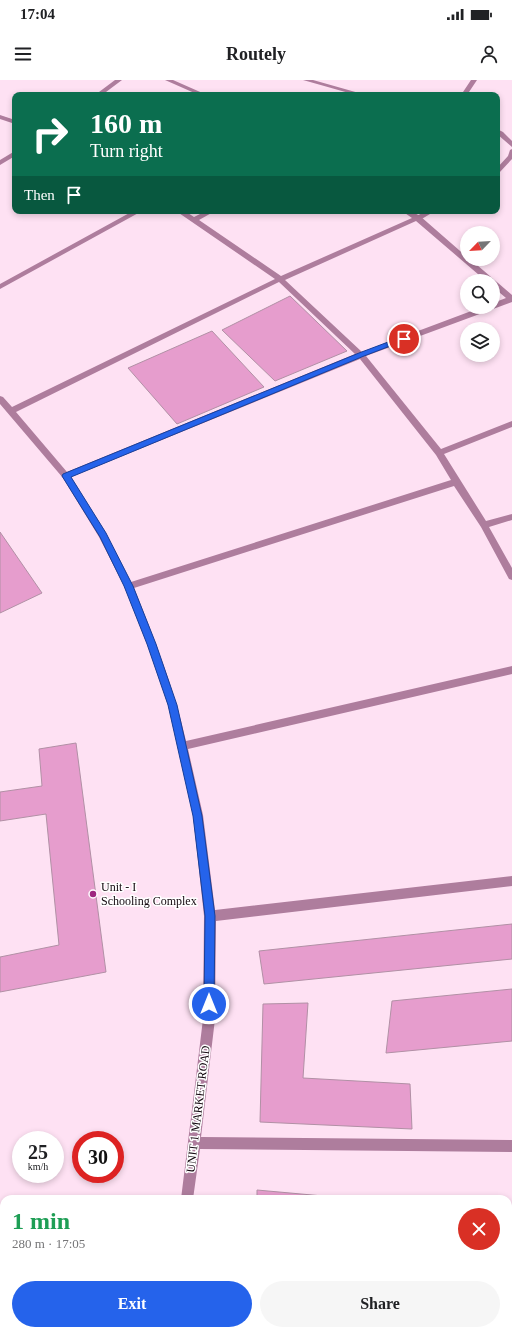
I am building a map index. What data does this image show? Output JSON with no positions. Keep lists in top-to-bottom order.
{
  "streets": {
    "street": ["UNIT 1 MARKET ROAD"]
  },
  "places": ["Unit - I Schooling Complex"],
  "north": "bottom left",
  "page": {
    "status": "17:04",
    "header": "Routely",
    "turn": ["160 m", "Turn right"],
    "then": "Then",
    "speed": "25 km/h",
    "limit": "30",
    "heading": ["1 min", "280 m · 17:05"],
    "buttons": ["Exit", "Share"]
  }
}
